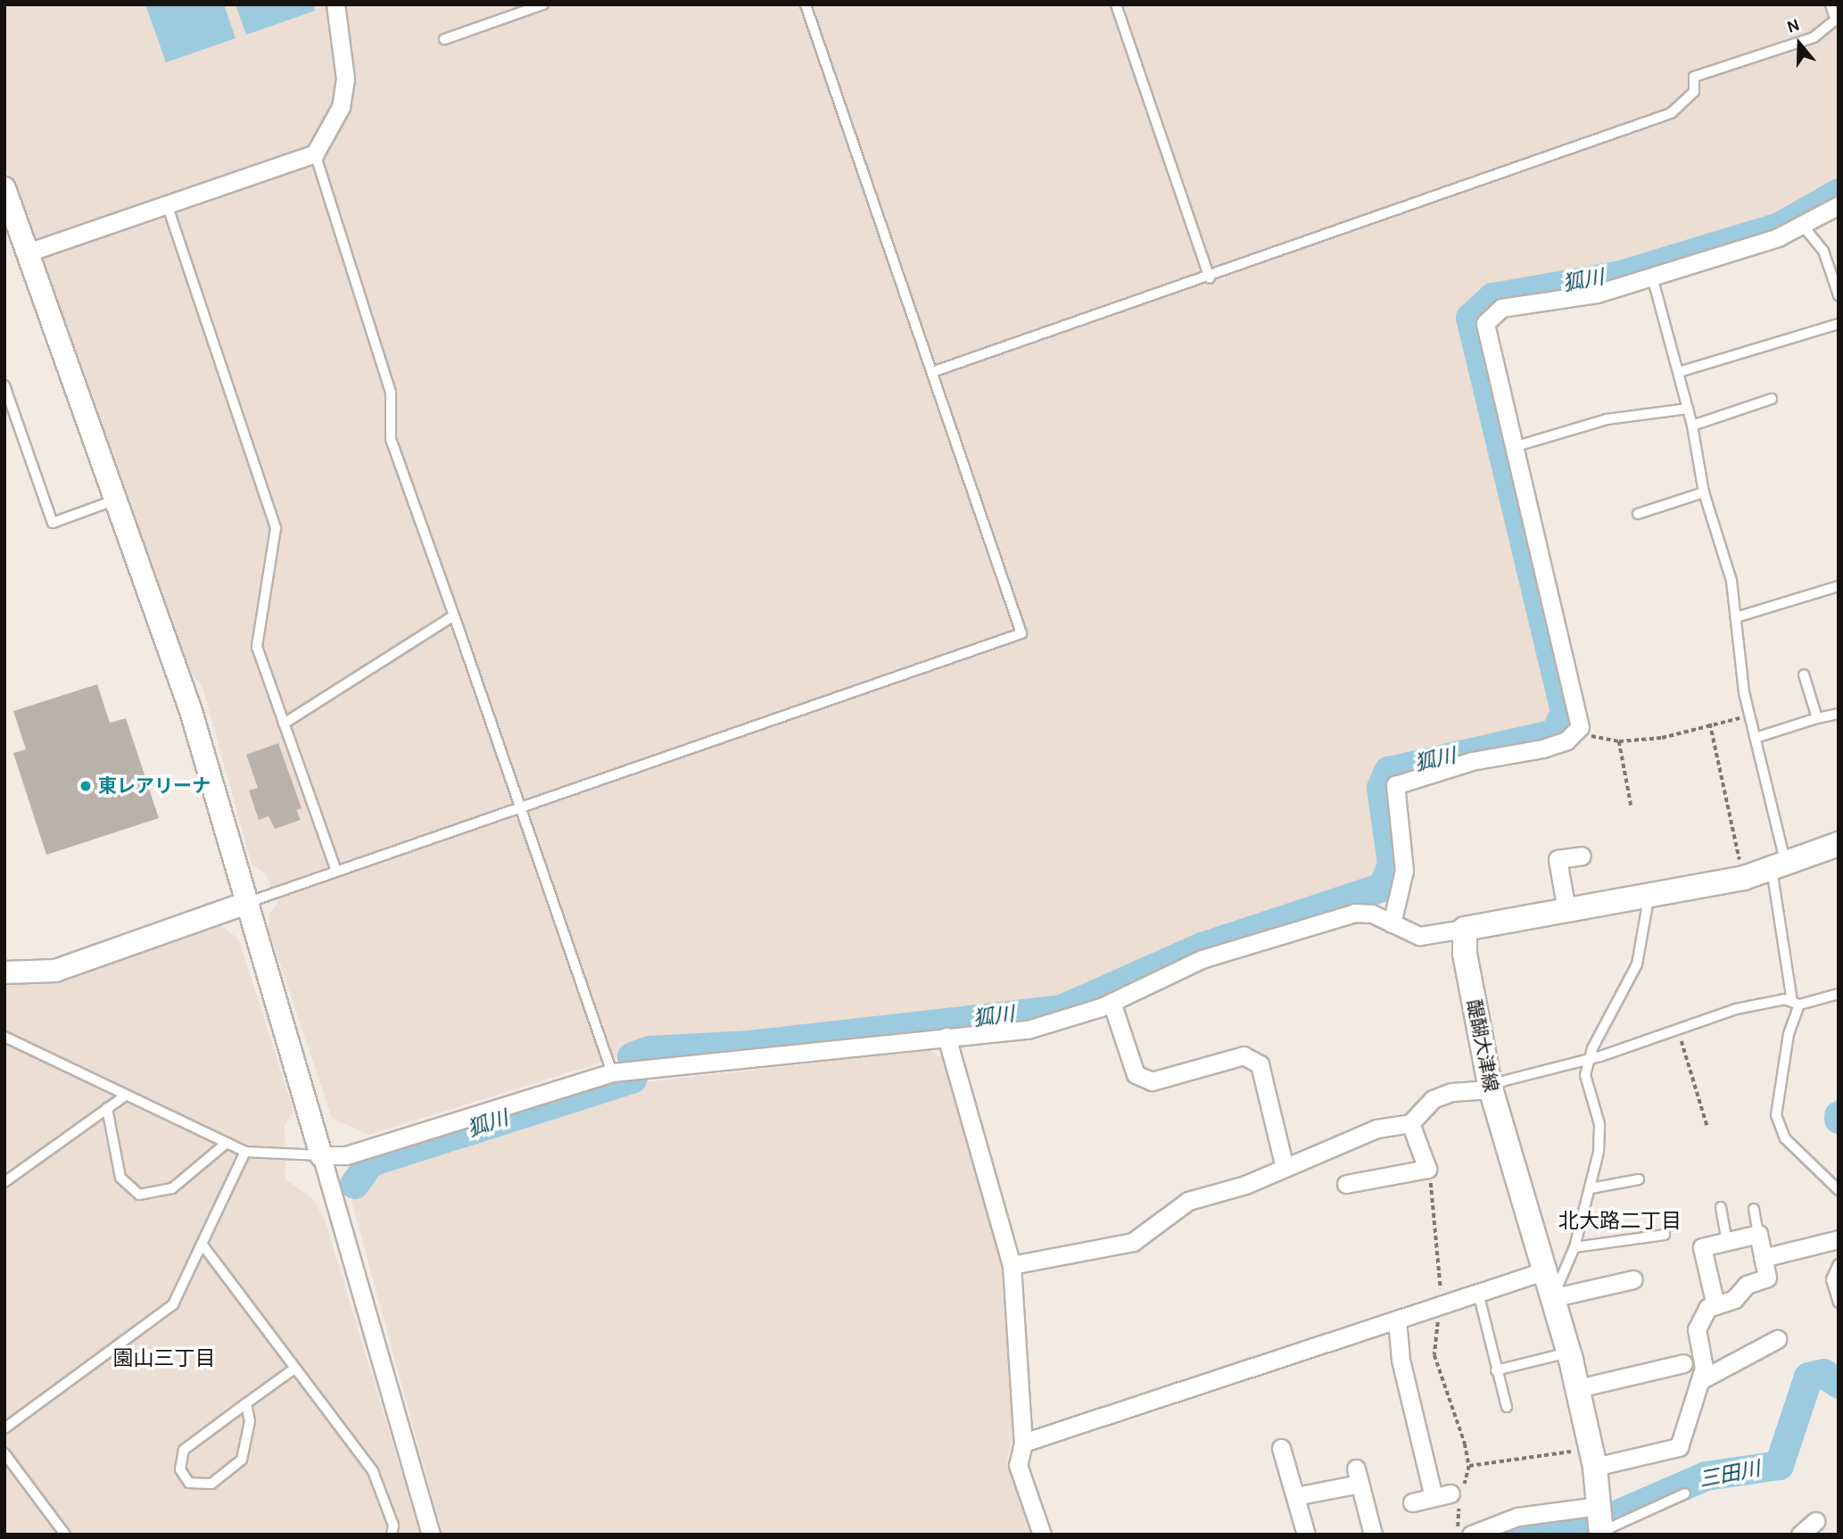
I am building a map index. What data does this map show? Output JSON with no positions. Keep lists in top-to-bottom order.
{
  "streets": {
    "main road": ["醍醐大津線"]
  },
  "districts": ["北大路二丁目", "園山三丁目"],
  "water": ["狐川", "三田川"],
  "places": ["東レアリーナ"],
  "north": "top"
}
